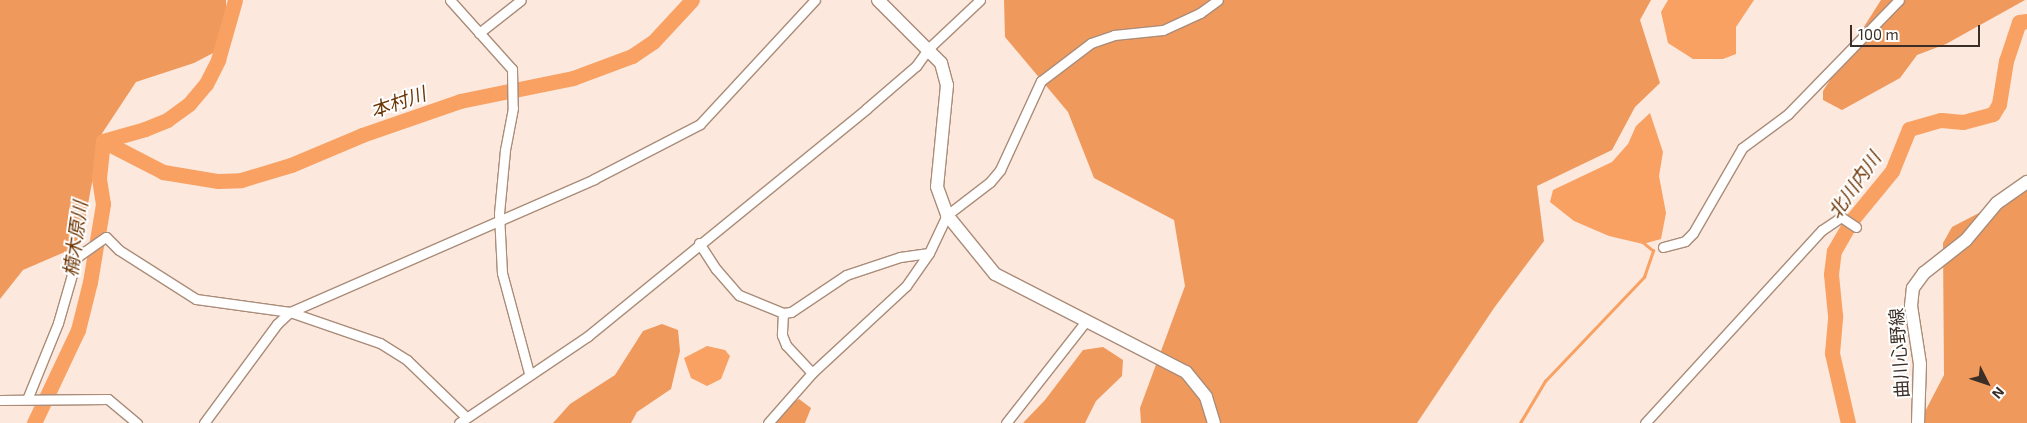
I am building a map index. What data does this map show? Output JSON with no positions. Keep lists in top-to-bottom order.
{
  "streets": {
    "street": ["曲川心野線"]
  },
  "water": ["本村川", "北川内川", "楠木原川"],
  "scale_bar": "100 m",
  "north": "bottom right"
}
